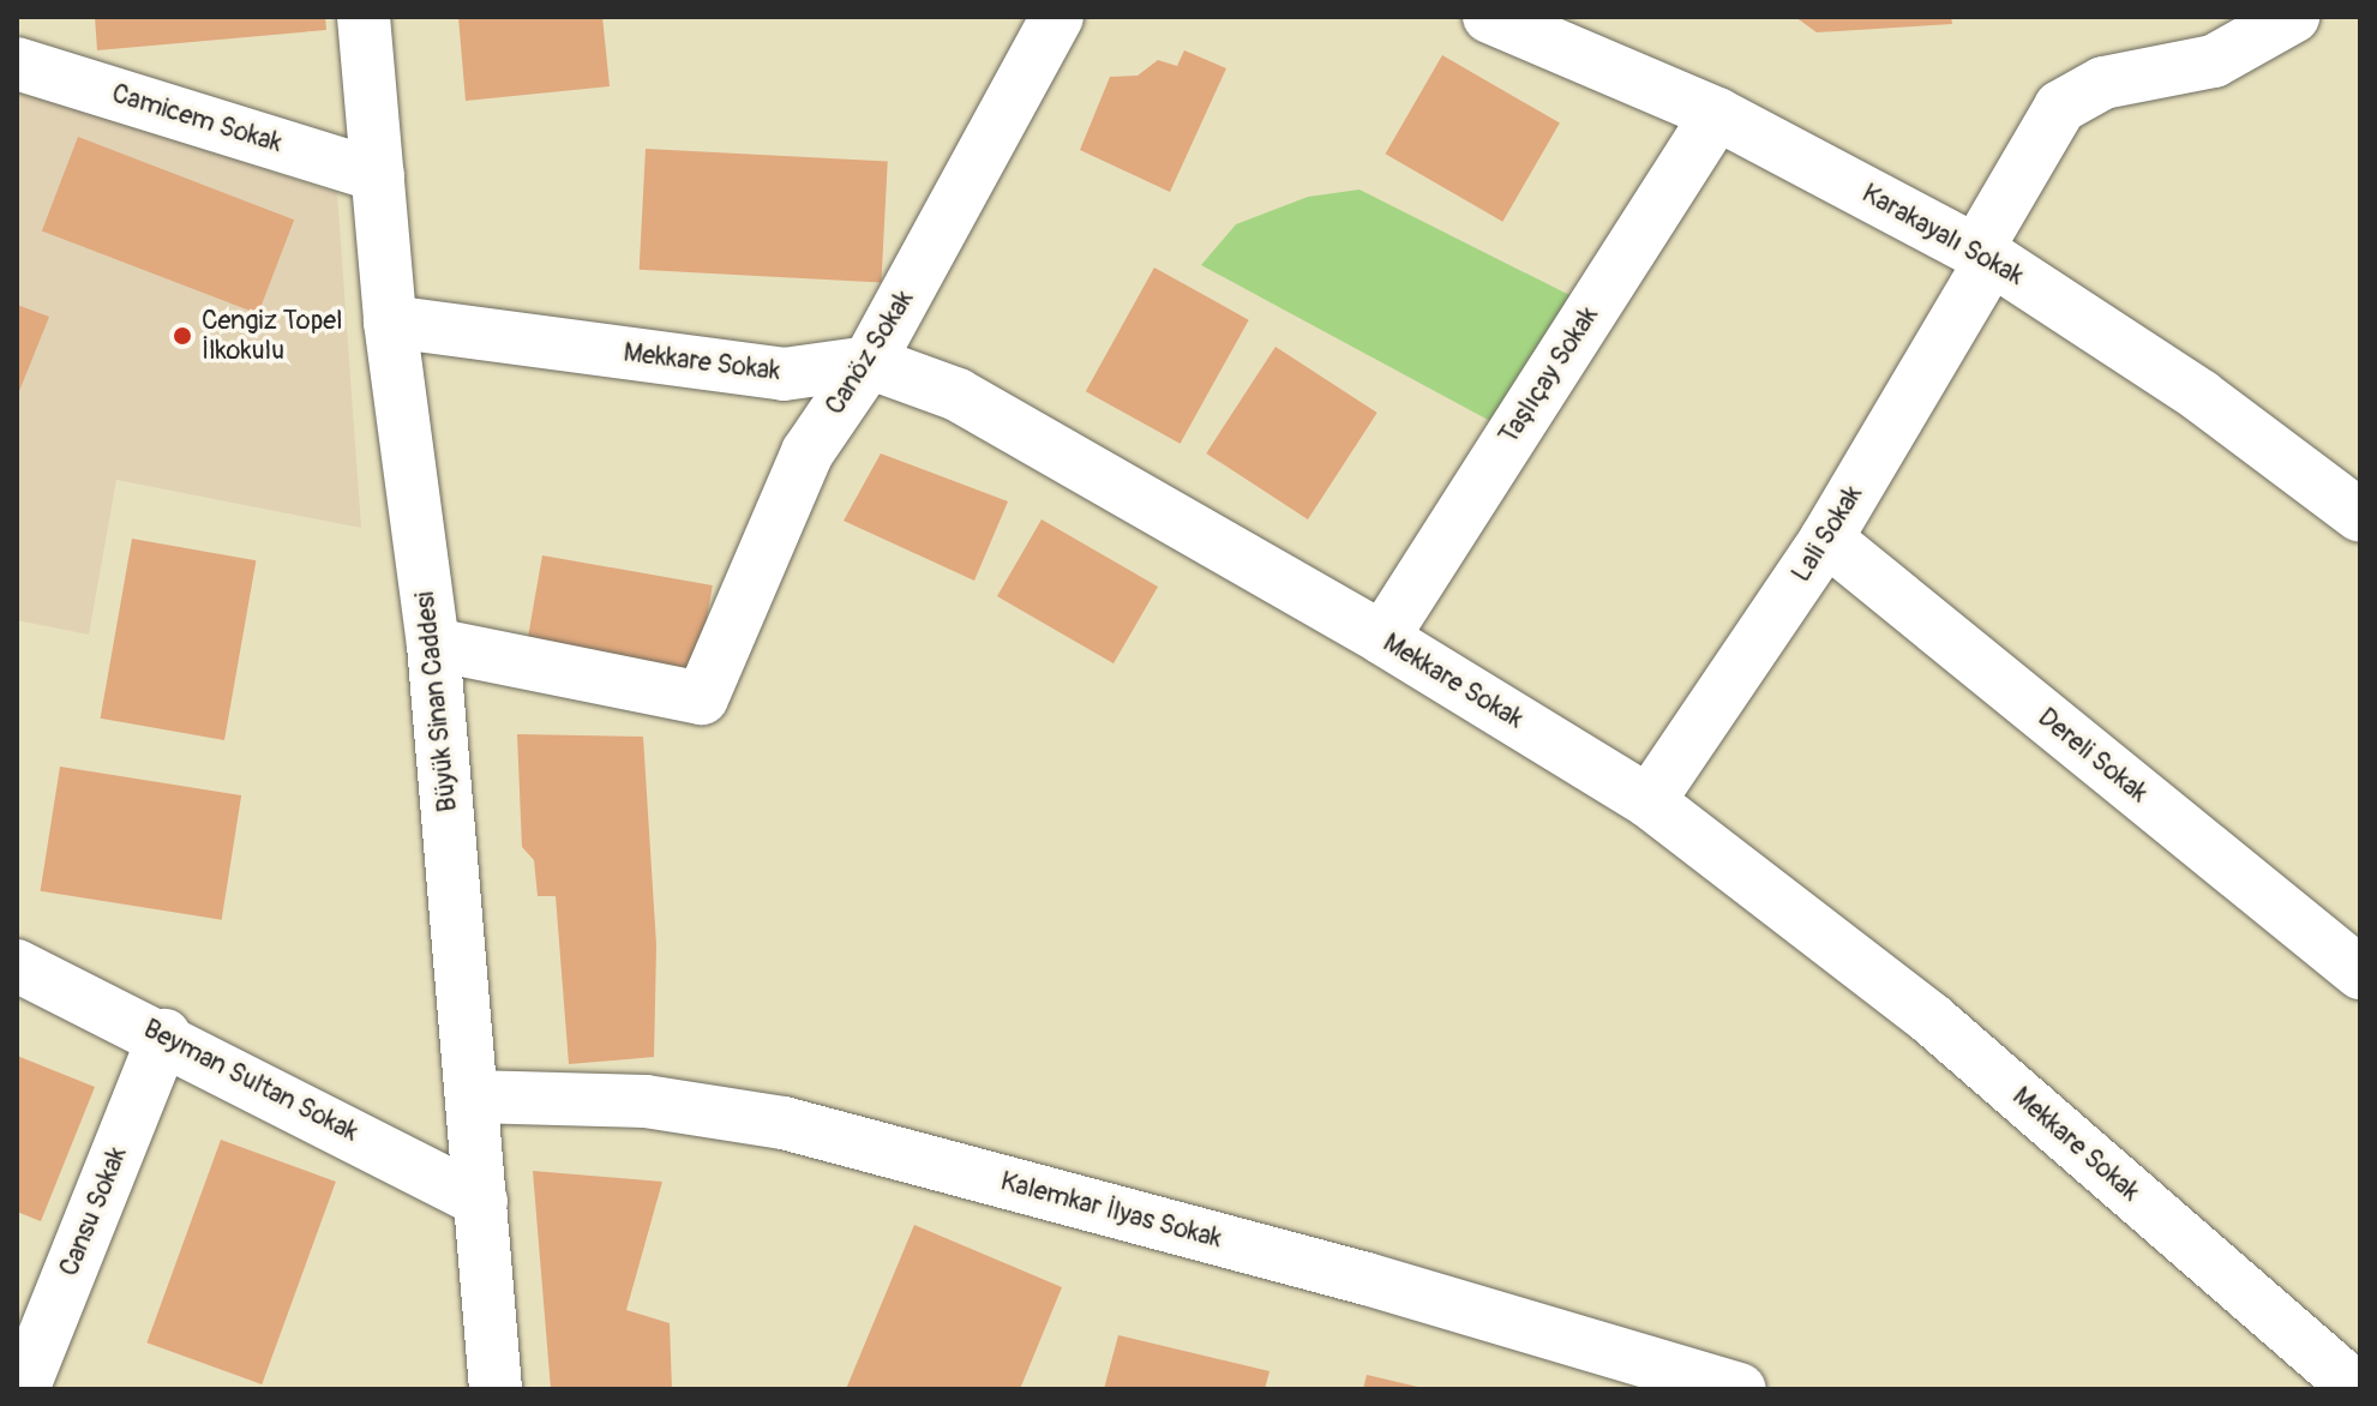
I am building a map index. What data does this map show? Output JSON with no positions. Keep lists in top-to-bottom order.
{
  "streets": {
    "street": [
      "Camicem Sokak",
      "Karakayalı Sokak",
      "Canöz Sokak",
      "Mekkare Sokak",
      "Taşlıçay Sokak",
      "Lali Sokak",
      "Büyük Sinan Caddesi",
      "Dereli Sokak",
      "Beyman Sultan Sokak",
      "Kalemkar İlyas Sokak",
      "Cansu Sokak"
    ]
  },
  "crossings": [
    ["Camicem Sokak", "Büyük Sinan Caddesi"],
    ["Karakayalı Sokak", "Taşlıçay Sokak"],
    ["Karakayalı Sokak", "Lali Sokak"],
    ["Canöz Sokak", "Mekkare Sokak"],
    ["Canöz Sokak", "Büyük Sinan Caddesi"],
    ["Mekkare Sokak", "Taşlıçay Sokak"],
    ["Mekkare Sokak", "Lali Sokak"],
    ["Mekkare Sokak", "Büyük Sinan Caddesi"],
    ["Lali Sokak", "Dereli Sokak"],
    ["Büyük Sinan Caddesi", "Beyman Sultan Sokak"],
    ["Büyük Sinan Caddesi", "Kalemkar İlyas Sokak"],
    ["Beyman Sultan Sokak", "Cansu Sokak"]
  ],
  "places": ["Cengiz Topel İlkokulu"]
}
